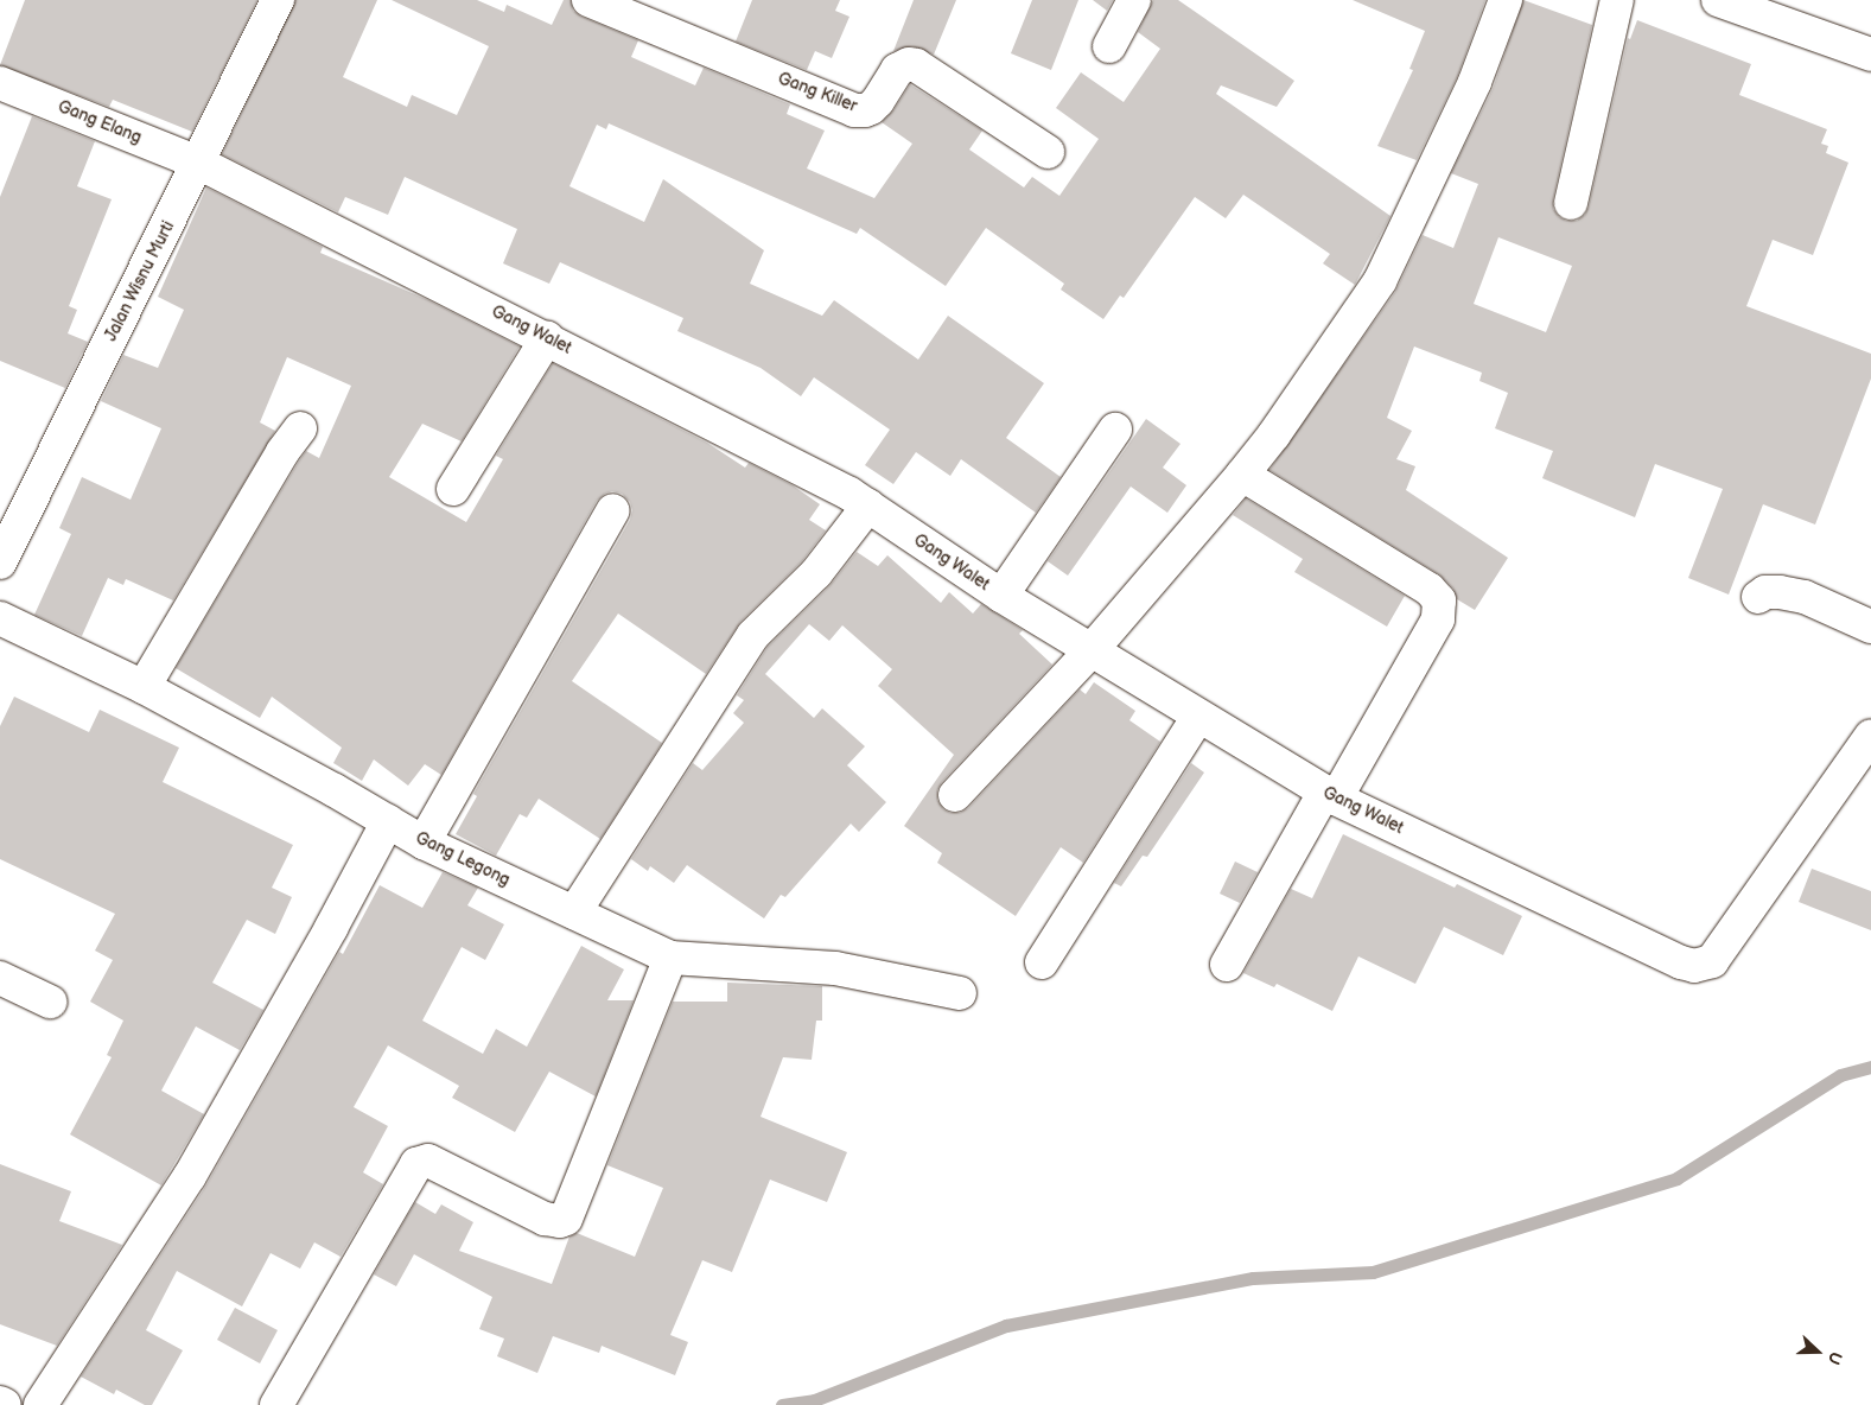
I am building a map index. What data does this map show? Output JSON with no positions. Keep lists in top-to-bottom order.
{
  "streets": {
    "street": [
      "Gang Killer",
      "Gang Elang",
      "Jalan Wisnu Murti",
      "Gang Walet",
      "Gang Legong"
    ]
  },
  "crossings": [
    ["Gang Elang", "Jalan Wisnu Murti"],
    ["Gang Elang", "Gang Walet"],
    ["Jalan Wisnu Murti", "Gang Walet"]
  ],
  "north": "right"
}
